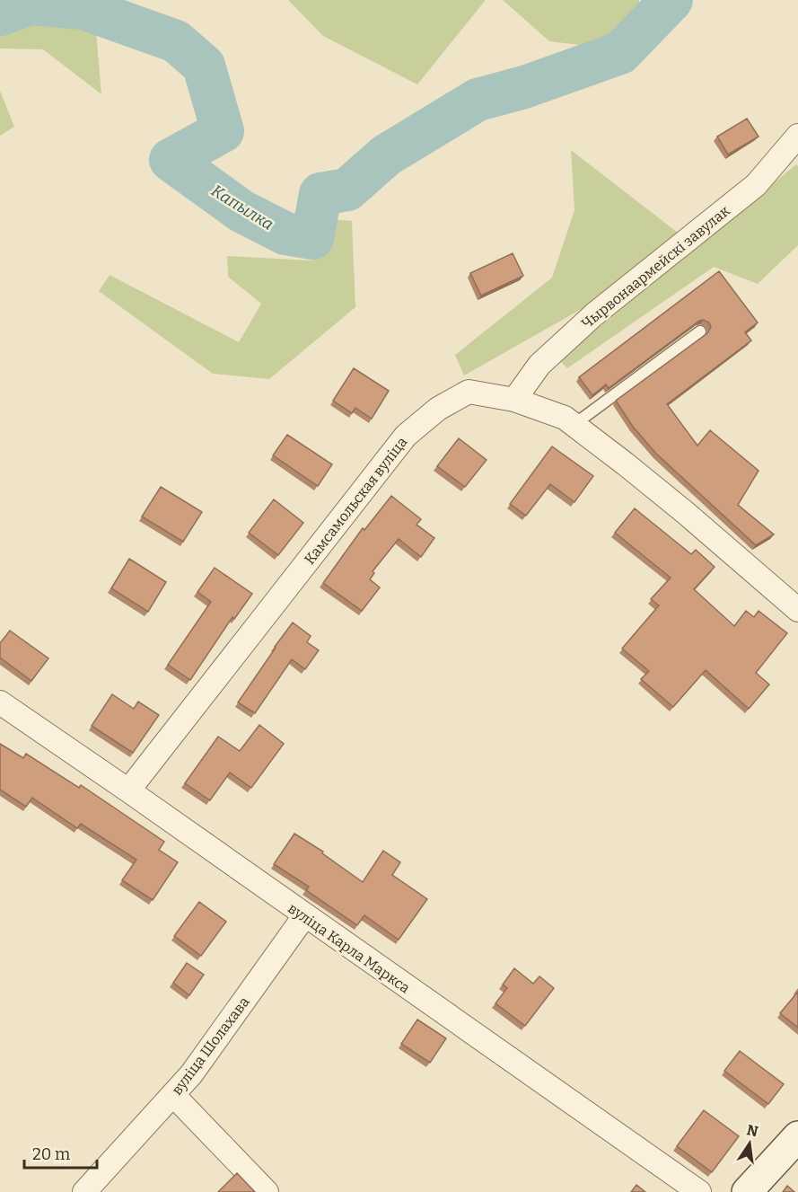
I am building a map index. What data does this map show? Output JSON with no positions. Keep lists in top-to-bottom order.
{
  "streets": {
    "street": [
      "Чырвонаармейскі завулак",
      "Камсамольская вуліца",
      "вуліца Карла Маркса",
      "вуліца Шолахава"
    ]
  },
  "crossings": [
    ["Чырвонаармейскі завулак", "Камсамольская вуліца"],
    ["Камсамольская вуліца", "вуліца Карла Маркса"],
    ["вуліца Карла Маркса", "вуліца Шолахава"]
  ],
  "water": ["Капылка"],
  "scale_bar": "20 m",
  "north": "top"
}
